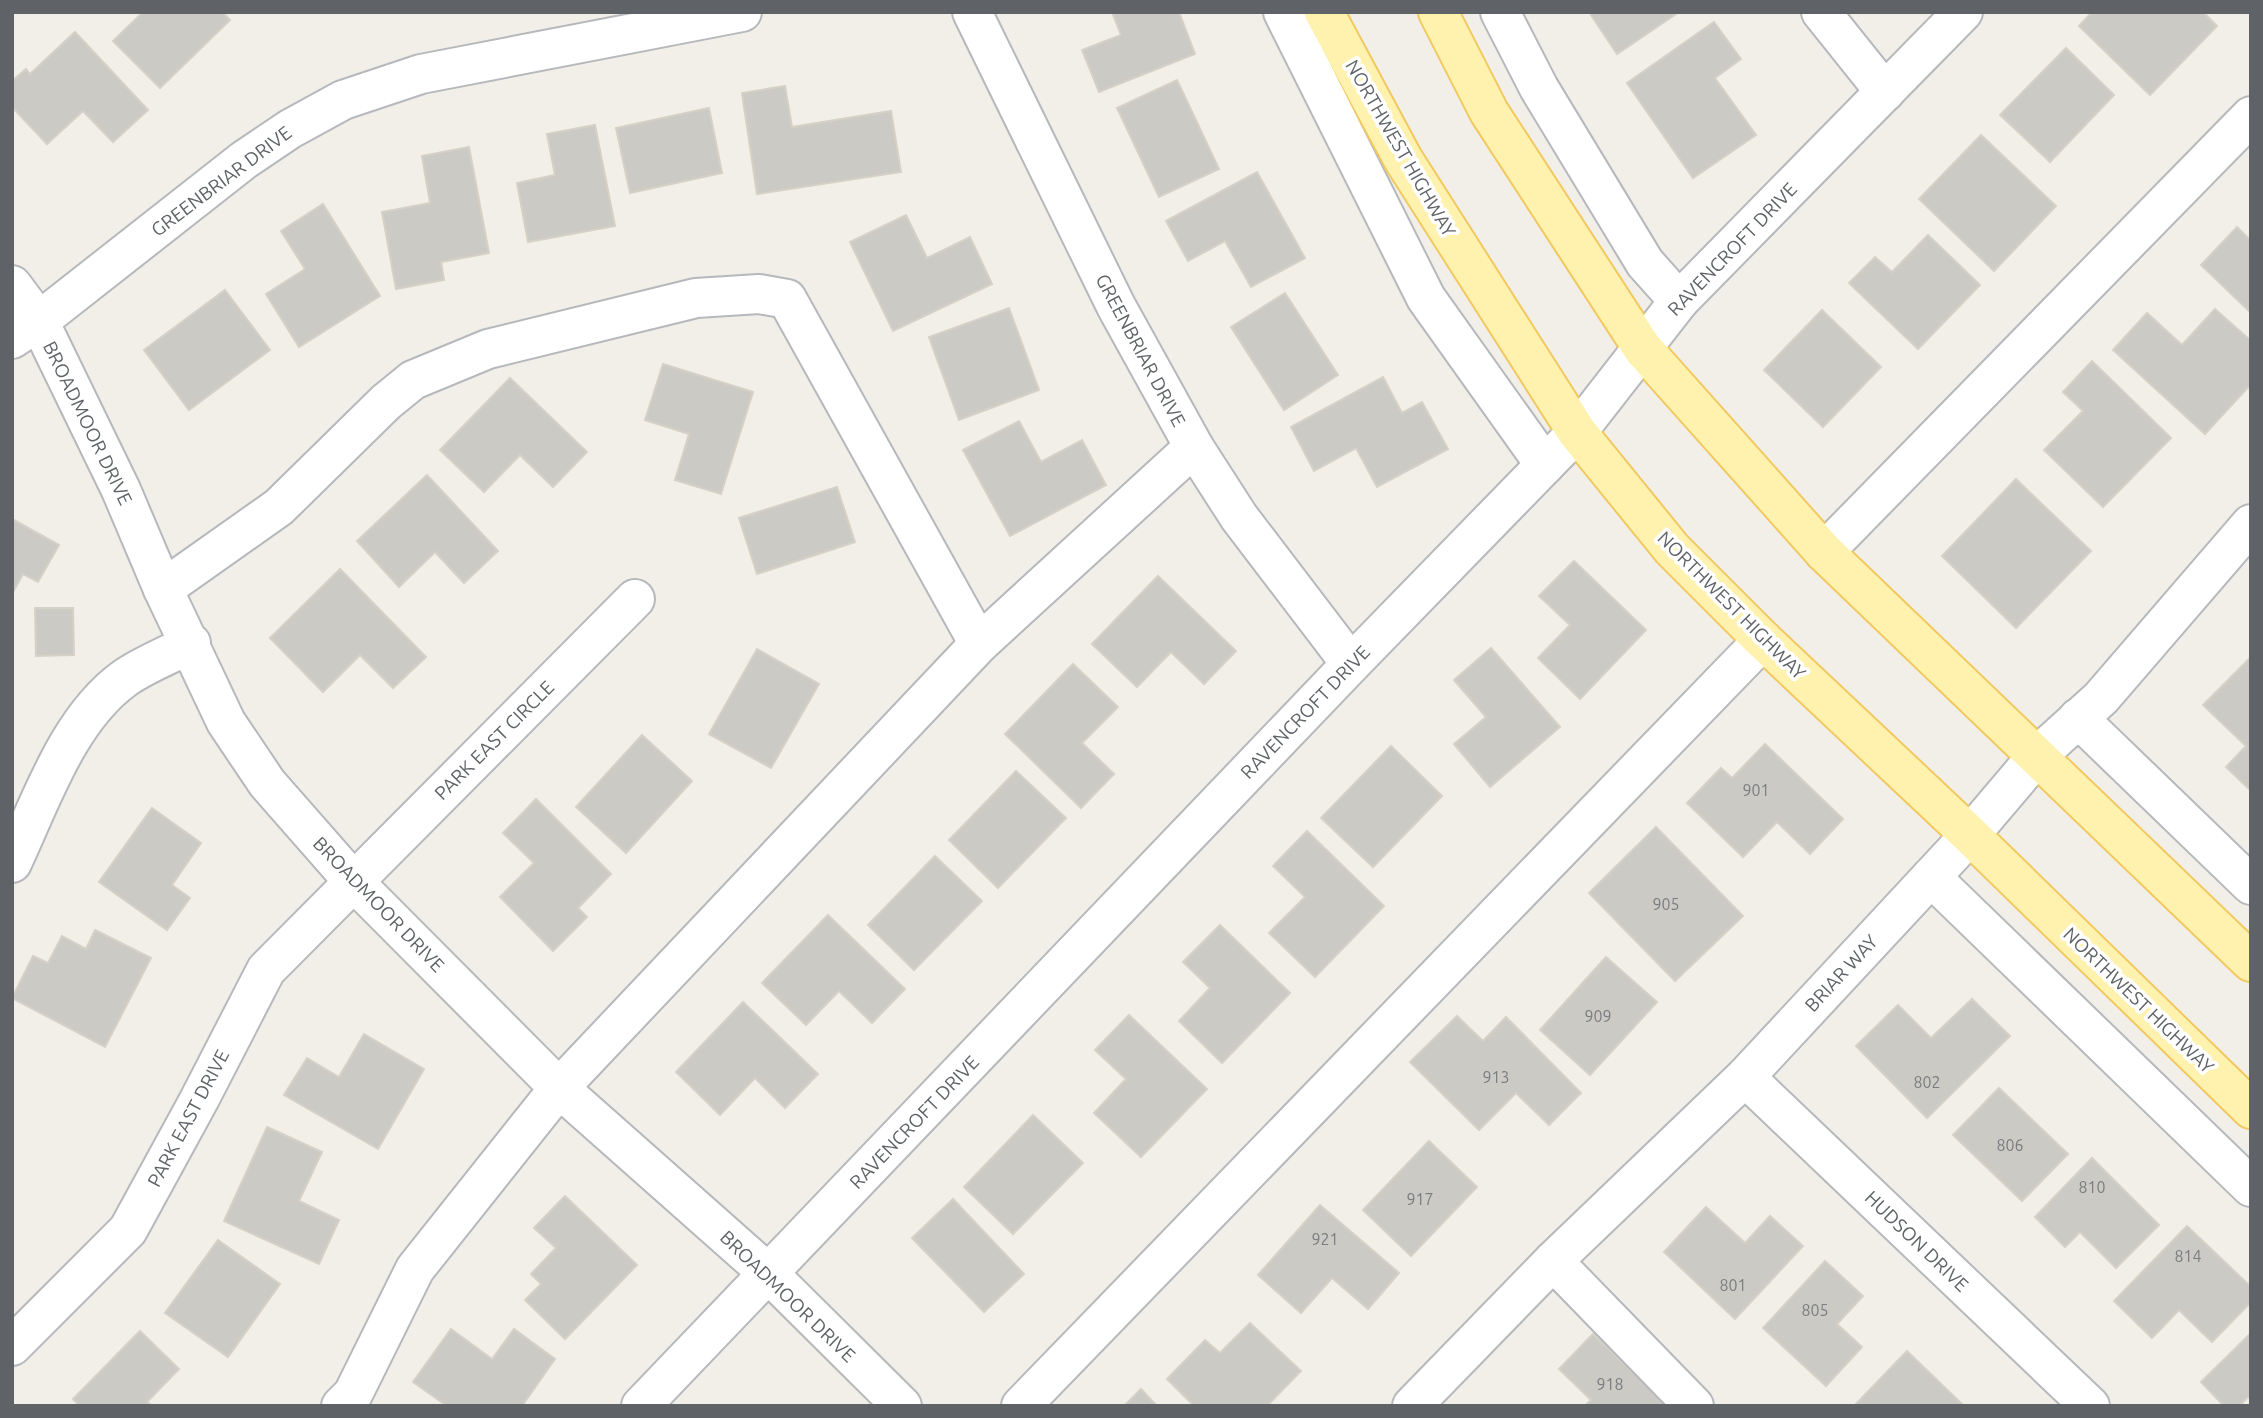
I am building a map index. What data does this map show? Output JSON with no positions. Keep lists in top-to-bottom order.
{
  "streets": {
    "main road": ["NORTHWEST HIGHWAY"],
    "street": [
      "GREENBRIAR DRIVE",
      "RAVENCROFT DRIVE",
      "BROADMOOR DRIVE",
      "PARK EAST CIRCLE",
      "BRIAR WAY",
      "PARK EAST DRIVE",
      "HUDSON DRIVE"
    ]
  },
  "crossings": [
    ["NORTHWEST HIGHWAY", "RAVENCROFT DRIVE"],
    ["NORTHWEST HIGHWAY", "BRIAR WAY"],
    ["GREENBRIAR DRIVE", "RAVENCROFT DRIVE"],
    ["GREENBRIAR DRIVE", "BROADMOOR DRIVE"],
    ["RAVENCROFT DRIVE", "BROADMOOR DRIVE"],
    ["BROADMOOR DRIVE", "PARK EAST CIRCLE"],
    ["BROADMOOR DRIVE", "PARK EAST DRIVE"],
    ["PARK EAST CIRCLE", "PARK EAST DRIVE"],
    ["BRIAR WAY", "HUDSON DRIVE"]
  ],
  "house_numbers": [
    "901",
    "905",
    "909",
    "913",
    "802",
    "806",
    "810",
    "917",
    "921",
    "814",
    "801",
    "805",
    "918"
  ]
}
